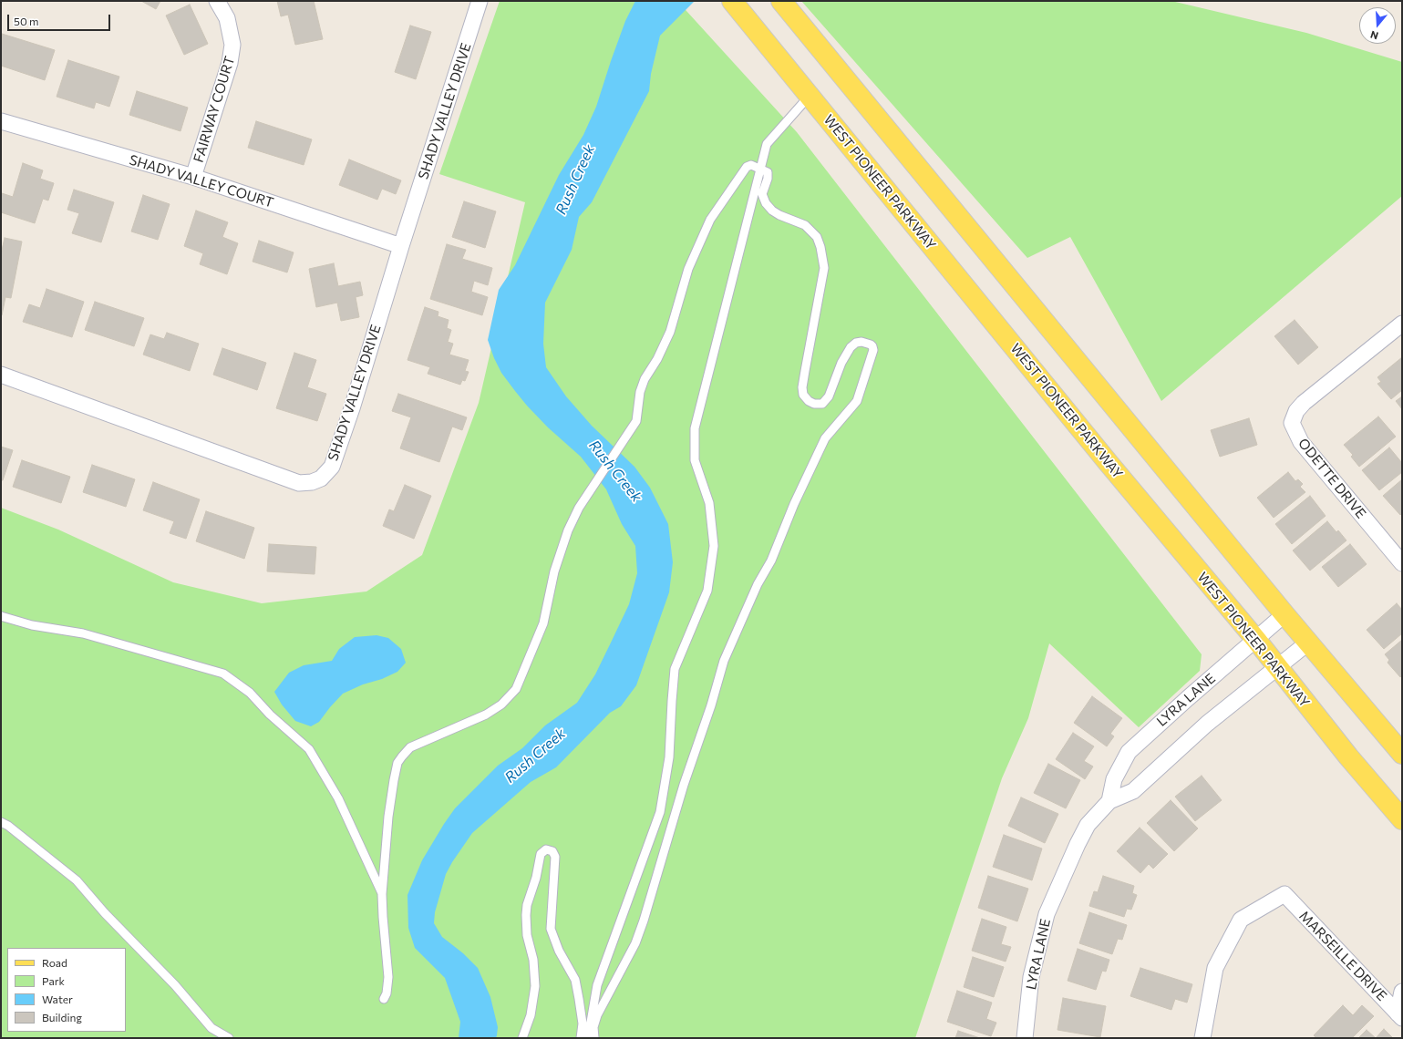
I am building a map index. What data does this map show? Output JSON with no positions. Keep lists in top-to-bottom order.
{
  "streets": {
    "main road": ["WEST PIONEER PARKWAY"],
    "street": [
      "FAIRWAY COURT",
      "SHADY VALLEY DRIVE",
      "SHADY VALLEY COURT",
      "ODETTE DRIVE",
      "LYRA LANE",
      "MARSEILLE DRIVE"
    ]
  },
  "crossings": [
    ["FAIRWAY COURT", "SHADY VALLEY COURT"],
    ["SHADY VALLEY DRIVE", "SHADY VALLEY COURT"],
    ["WEST PIONEER PARKWAY", "LYRA LANE"]
  ],
  "water": ["Rush Creek"],
  "legend": [
    "Road",
    "Park",
    "Water",
    "Building"
  ],
  "scale_bar": "50 m",
  "north": "bottom"
}
